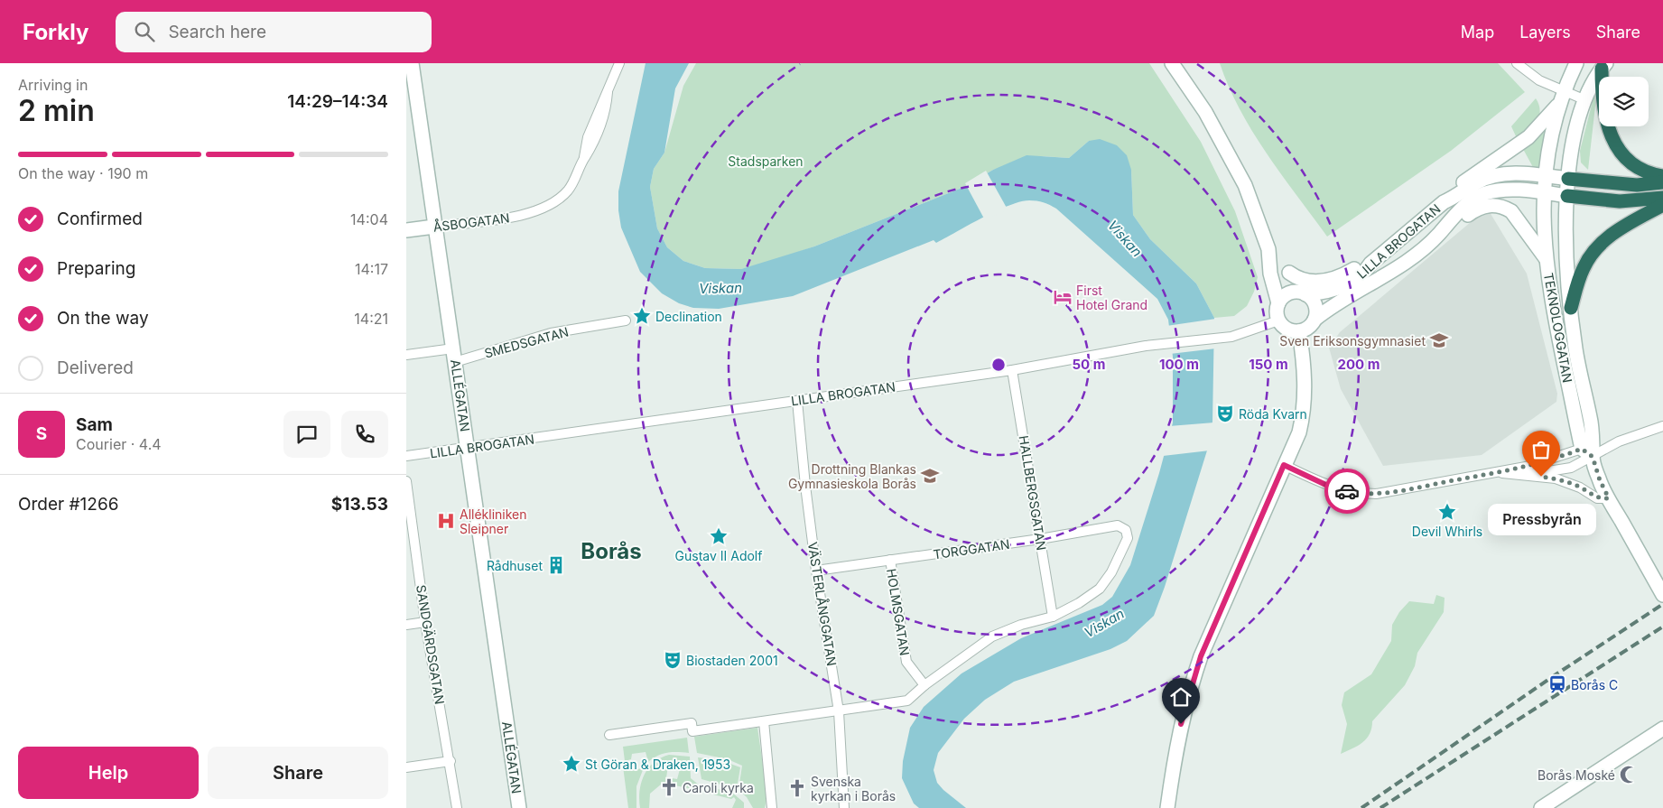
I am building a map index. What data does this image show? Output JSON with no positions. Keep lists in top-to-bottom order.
{
  "streets": {
    "street": [
      "ÅSBOGATAN",
      "LILLA BROGATAN",
      "TEKNOLOGGATAN",
      "SMEDSGATAN",
      "ALLÉGATAN",
      "HALLBERGSGATAN",
      "TORGGATAN",
      "VÄSTERLÅNGGATAN",
      "HOLMSGATAN",
      "SANDGÄRDSGATAN"
    ]
  },
  "crossings": [
    ["ÅSBOGATAN", "ALLÉGATAN"],
    ["LILLA BROGATAN", "TEKNOLOGGATAN"],
    ["LILLA BROGATAN", "ALLÉGATAN"],
    ["LILLA BROGATAN", "HALLBERGSGATAN"],
    ["LILLA BROGATAN", "VÄSTERLÅNGGATAN"],
    ["SMEDSGATAN", "ALLÉGATAN"],
    ["HALLBERGSGATAN", "TORGGATAN"],
    ["TORGGATAN", "VÄSTERLÅNGGATAN"],
    ["TORGGATAN", "HOLMSGATAN"]
  ],
  "districts": ["Borås"],
  "water": ["Viskan"],
  "parks": ["Stadsparken"],
  "places": {
    "hotel": ["First Hotel Grand"],
    "place": [
      "Declination",
      "Devil Whirls",
      "Gustav II Adolf",
      "St Göran & Draken, 1953"
    ],
    "school or university": ["Sven Eriksonsgymnasiet", "Drottning Blankas Gymnasieskola Borås"],
    "theatre": ["Röda Kvarn", "Biostaden 2001"],
    "other": ["Pressbyrån"],
    "hospital": ["Allékliniken Sleipner"],
    "building": ["Rådhuset"],
    "station": ["Borås C"],
    "mosque": ["Borås Moské"],
    "church": ["Caroli kyrka", "Svenska kyrkan i Borås"]
  },
  "page": {
    "header": "Forkly",
    "search": "Search here",
    "nav": ["Map", "Layers", "Share"],
    "heading": ["2 min", "Arriving in", "14:29–14:34"],
    "panel": [
      "Sam",
      "Courier · 4.4",
      "Order #1266",
      "$13.53"
    ],
    "bar": "On the way · 190 m",
    "list": [
      ["Confirmed", "14:04"],
      ["Preparing", "14:17"],
      ["On the way", "14:21"],
      "Delivered"
    ],
    "round": "S",
    "bubble": "Pressbyrån",
    "buttons": ["Help", "Share"]
  },
  "rings": [
    "50 m",
    "100 m",
    "150 m",
    "200 m"
  ]
}
